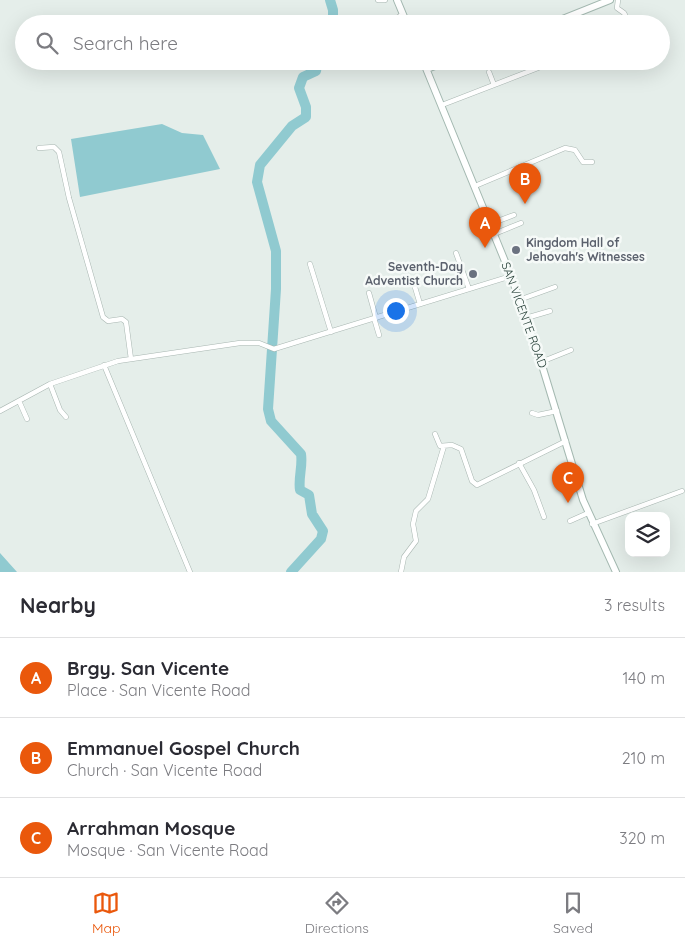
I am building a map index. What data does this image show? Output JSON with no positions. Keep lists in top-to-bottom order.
{
  "streets": {
    "street": ["SAN VICENTE ROAD"]
  },
  "places": ["Kingdom Hall of Jehovah's Witnesses", "Seventh-Day Adventist Church"],
  "page": {
    "search": "Search here",
    "pins": ["B", "A", "C"],
    "heading": ["Nearby", "3 results"],
    "list": [
      {
        "mark": "A",
        "name": "Brgy. San Vicente",
        "note": "Place · San Vicente Road",
        "value": "140 m"
      },
      {
        "mark": "B",
        "name": "Emmanuel Gospel Church",
        "note": "Church · San Vicente Road",
        "value": "210 m"
      },
      {
        "mark": "C",
        "name": "Arrahman Mosque",
        "note": "Mosque · San Vicente Road",
        "value": "320 m"
      }
    ],
    "nav": ["Map", "Directions", "Saved"]
  }
}
